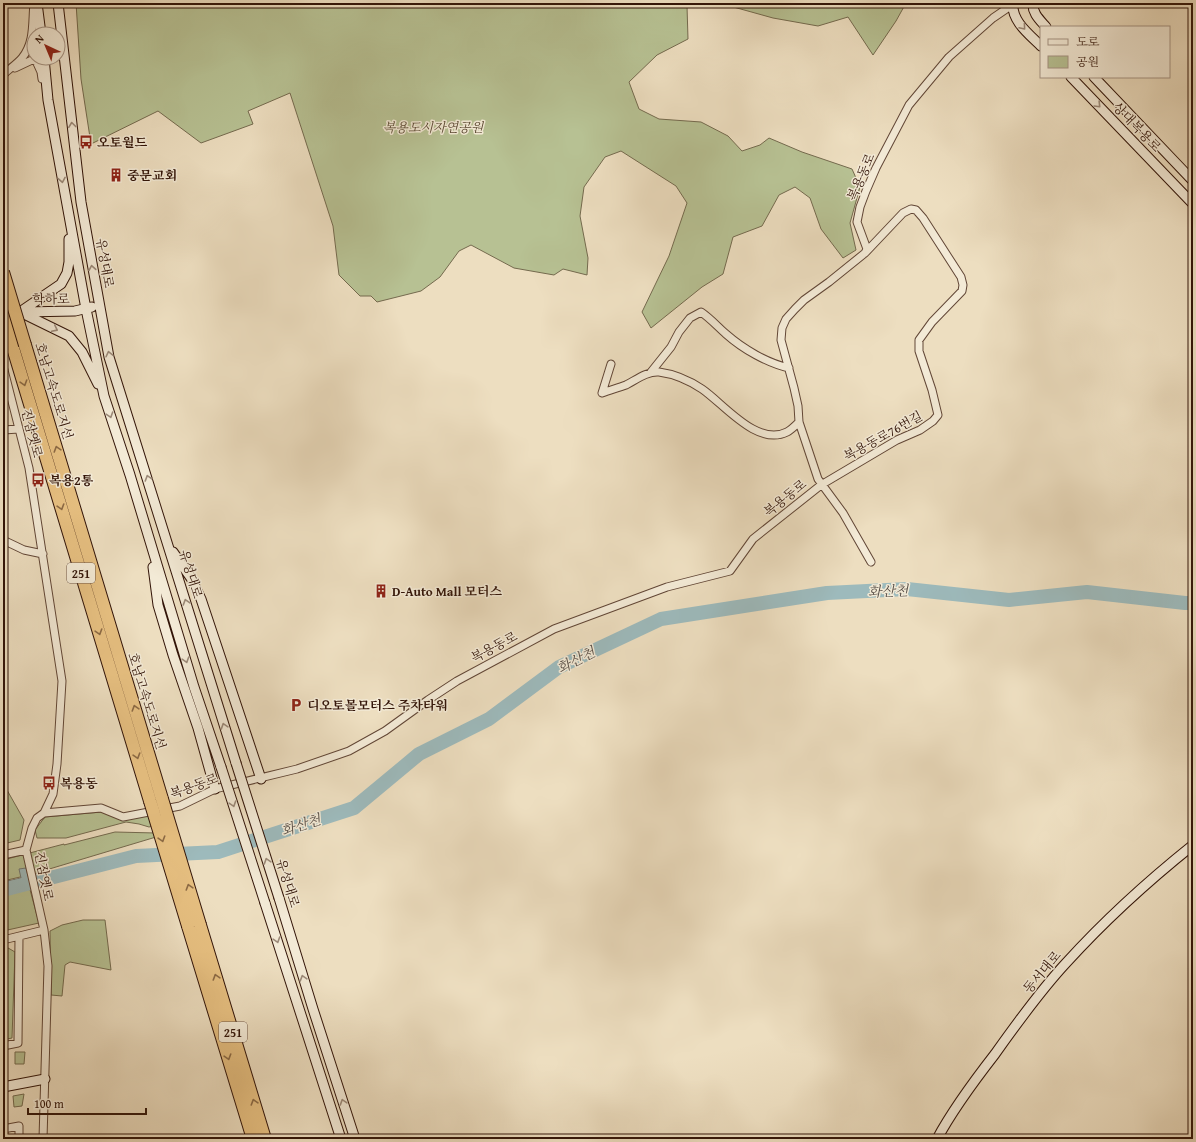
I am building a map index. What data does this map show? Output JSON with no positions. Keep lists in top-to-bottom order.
{
  "streets": {
    "highway": ["호남고속도로지선", "251"],
    "street": [
      "상대복용로",
      "복용동로",
      "유성대로",
      "학하로",
      "진잠옛로",
      "복용동로76번길",
      "동서대로"
    ]
  },
  "crossings": [
    ["복용동로", "진잠옛로"],
    ["복용동로", "복용동로76번길"],
    ["유성대로", "학하로"],
    ["학하로", "호남고속도로지선"]
  ],
  "water": ["화산천"],
  "parks": ["복용도시자연공원"],
  "places": {
    "bus stop": ["오토월드", "복용2통", "복용동"],
    "building": ["중문교회", "D-Auto Mall 모터스"],
    "parking": ["디오토몰모터스 주차타워"]
  },
  "legend": ["도로", "공원"],
  "scale_bar": "100 m",
  "north": "top left"
}
